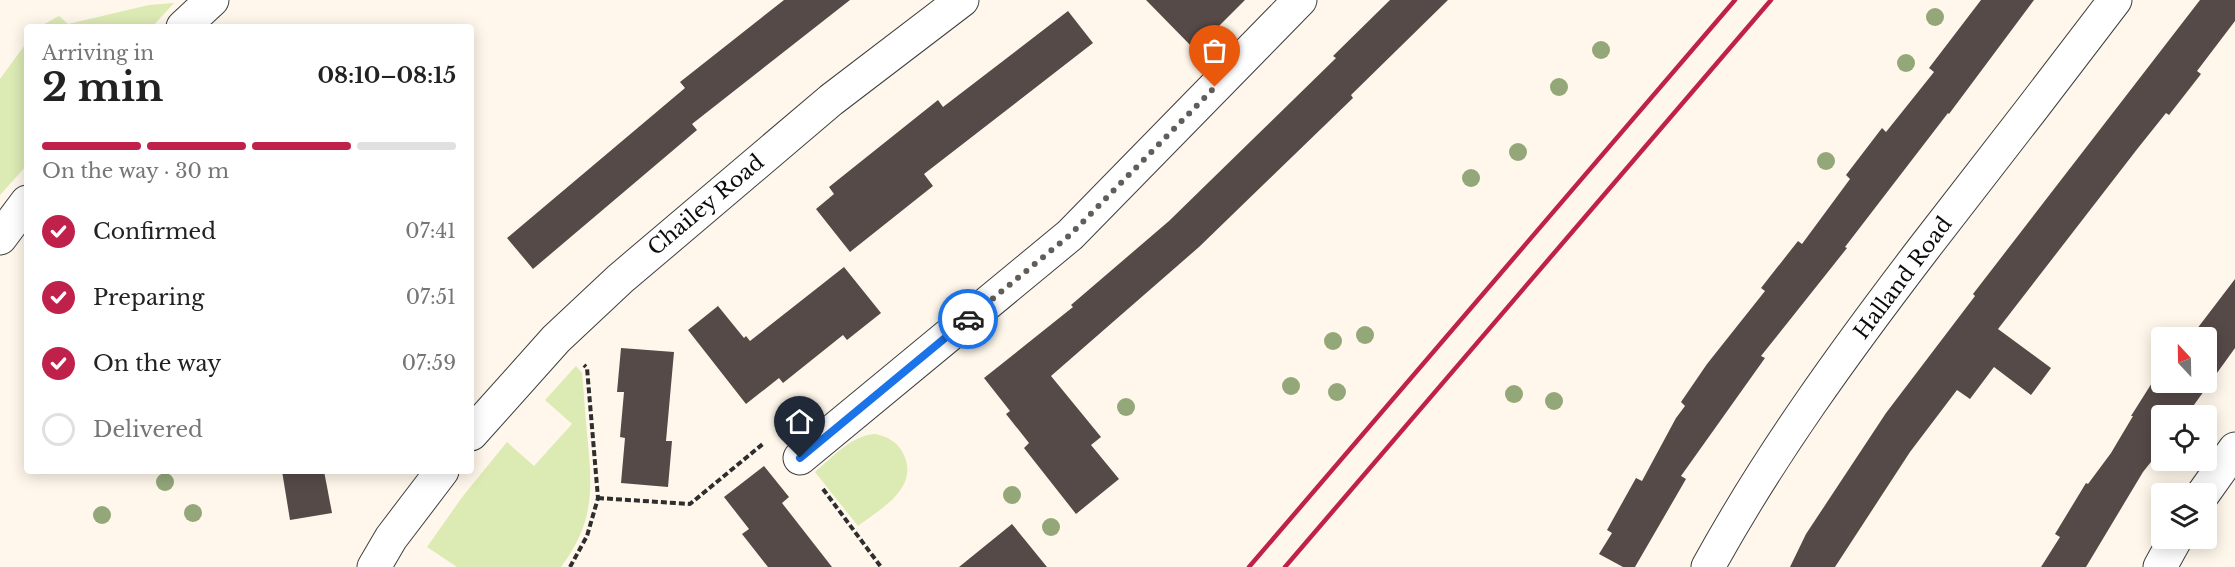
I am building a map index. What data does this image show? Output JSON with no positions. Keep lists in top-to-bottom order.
{
  "streets": {
    "street": ["Chailey Road", "Halland Road"]
  },
  "north": "top",
  "page": {
    "heading": ["2 min", "Arriving in", "08:10–08:15"],
    "bar": "On the way · 30 m",
    "list": [
      ["Confirmed", "07:41"],
      ["Preparing", "07:51"],
      ["On the way", "07:59"],
      "Delivered"
    ]
  }
}
